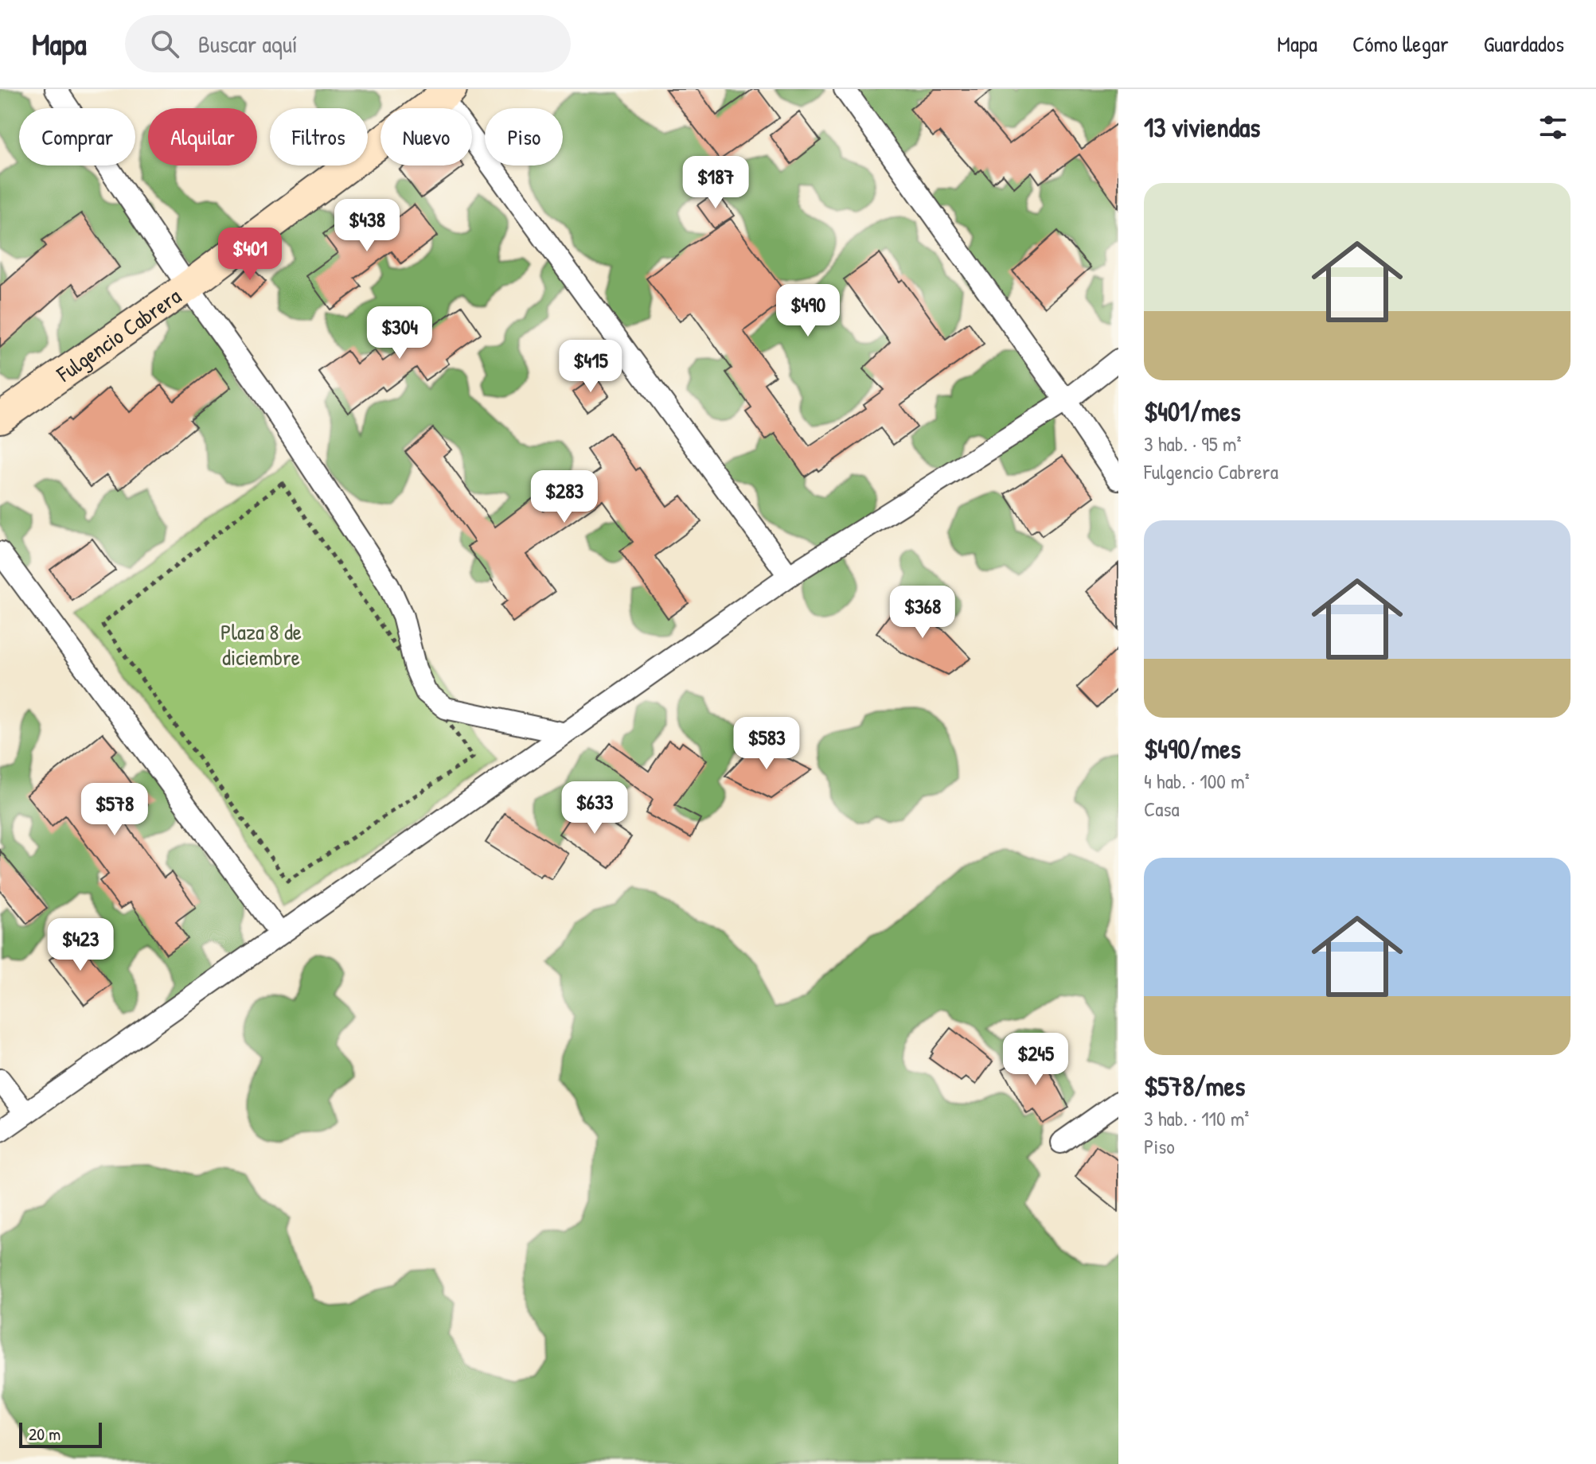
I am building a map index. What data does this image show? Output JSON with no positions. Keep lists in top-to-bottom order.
{
  "streets": {
    "main road": ["Fulgencio Cabrera"]
  },
  "parks": ["Plaza 8 de diciembre"],
  "scale_bar": "20 m",
  "page": {
    "header": "Mapa",
    "search": "Buscar aquí",
    "nav": ["Mapa", "Cómo llegar", "Guardados"],
    "heading": "13 viviendas",
    "chip": [
      "Comprar",
      "Alquilar",
      "Filtros",
      "Nuevo",
      "Piso"
    ],
    "price": [
      "$187",
      "$438",
      "$401",
      "$490",
      "$304",
      "$415",
      "$283",
      "$368",
      "$583",
      "$633",
      "$578",
      "$423",
      "$245"
    ],
    "list": [
      {
        "name": "$401/mes",
        "note": "3 hab. · 95 m² · Fulgencio Cabrera"
      },
      {
        "name": "$490/mes",
        "note": "4 hab. · 100 m² · Casa"
      },
      {
        "name": "$578/mes",
        "note": "3 hab. · 110 m² · Piso"
      }
    ],
    "scale": "20 m"
  }
}
